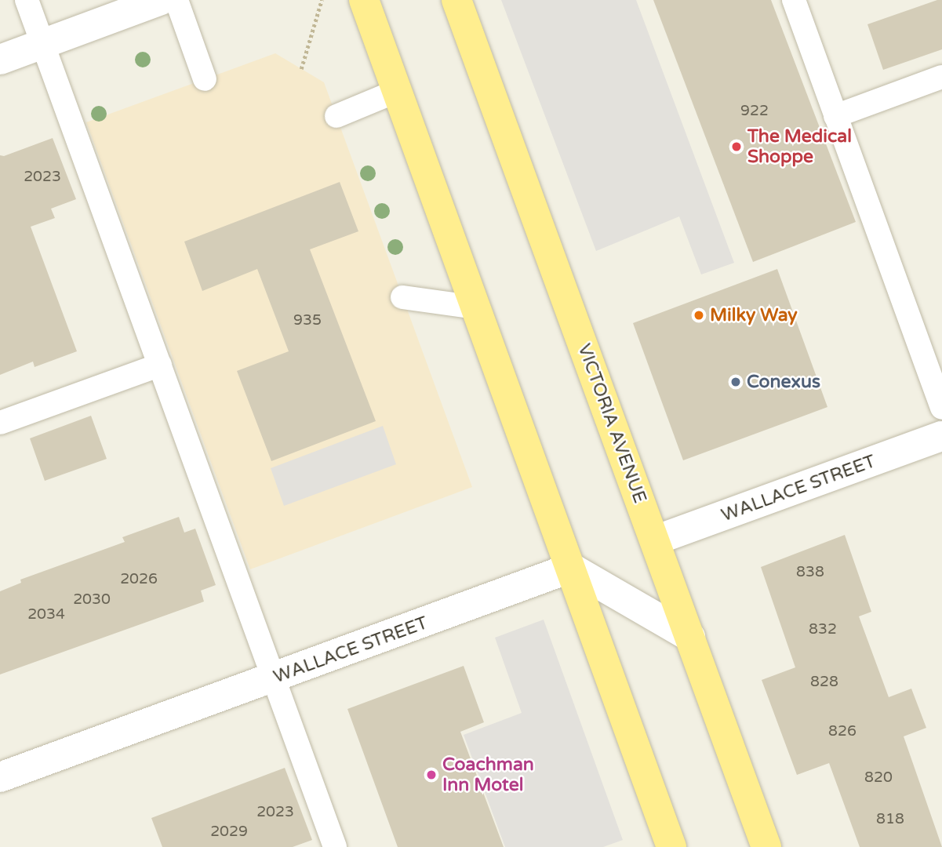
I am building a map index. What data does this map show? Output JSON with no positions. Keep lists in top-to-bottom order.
{
  "streets": {
    "main road": ["VICTORIA AVENUE"],
    "street": ["WALLACE STREET"]
  },
  "crossings": [
    ["VICTORIA AVENUE", "WALLACE STREET"]
  ],
  "places": [
    "The Medical Shoppe",
    "Milky Way",
    "Conexus",
    "Coachman Inn Motel"
  ],
  "house_numbers": [
    "922",
    "2023",
    "935",
    "838",
    "2026",
    "2030",
    "2034",
    "832",
    "828",
    "826",
    "820",
    "2023",
    "818",
    "2029"
  ]
}
